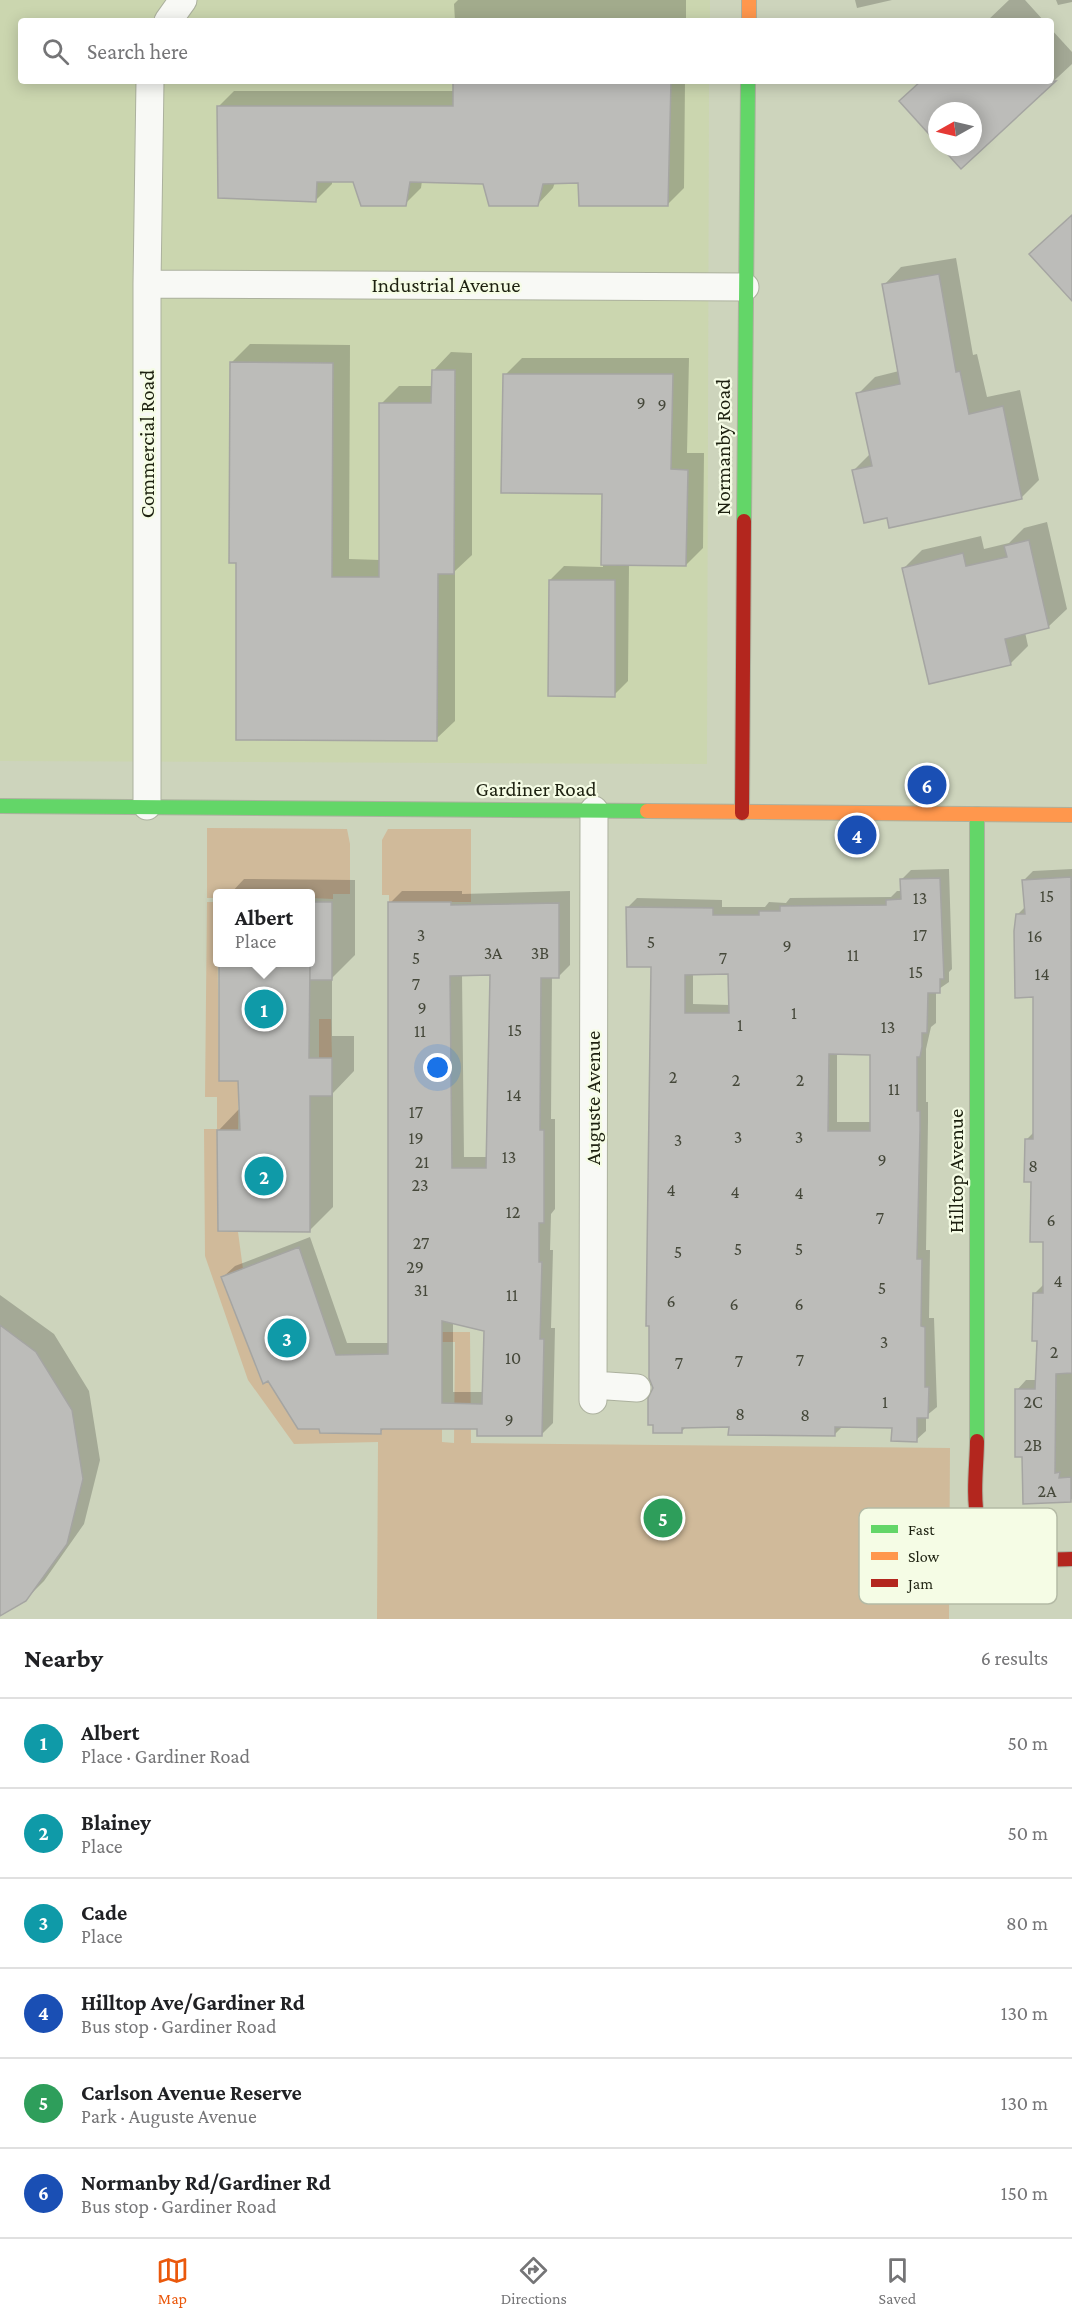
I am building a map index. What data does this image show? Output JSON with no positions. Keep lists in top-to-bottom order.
{
  "streets": {
    "street": [
      "Industrial Avenue",
      "Commercial Road",
      "Normanby Road",
      "Gardiner Road",
      "Auguste Avenue",
      "Hilltop Avenue"
    ]
  },
  "crossings": [
    ["Industrial Avenue", "Commercial Road"],
    ["Industrial Avenue", "Normanby Road"],
    ["Commercial Road", "Gardiner Road"],
    ["Normanby Road", "Gardiner Road"],
    ["Gardiner Road", "Auguste Avenue"],
    ["Gardiner Road", "Hilltop Avenue"]
  ],
  "house_numbers": [
    "9",
    "9",
    "15",
    "13",
    "3",
    "17",
    "16",
    "5",
    "9",
    "3A",
    "3B",
    "11",
    "5",
    "7",
    "15",
    "14",
    "7",
    "9",
    "1",
    "1",
    "13",
    "15",
    "11",
    "2",
    "2",
    "2",
    "11",
    "14",
    "17",
    "3",
    "3",
    "19",
    "3",
    "13",
    "9",
    "21",
    "8",
    "23",
    "4",
    "4",
    "4",
    "12",
    "7",
    "6",
    "27",
    "5",
    "5",
    "5",
    "29",
    "4",
    "5",
    "31",
    "11",
    "6",
    "6",
    "6",
    "3",
    "2",
    "10",
    "7",
    "7",
    "7",
    "1",
    "2C",
    "8",
    "8",
    "9",
    "2B",
    "2A"
  ],
  "legend": ["Fast", "Slow", "Jam"],
  "north": "left",
  "page": {
    "search": "Search here",
    "pins": [
      "6",
      "4",
      "1",
      "2",
      "3",
      "5"
    ],
    "popup": ["Albert", "Place"],
    "heading": ["Nearby", "6 results"],
    "list": [
      {
        "mark": "1",
        "name": "Albert",
        "note": "Place · Gardiner Road",
        "value": "50 m"
      },
      {
        "mark": "2",
        "name": "Blainey",
        "note": "Place",
        "value": "50 m"
      },
      {
        "mark": "3",
        "name": "Cade",
        "note": "Place",
        "value": "80 m"
      },
      {
        "mark": "4",
        "name": "Hilltop Ave/Gardiner Rd",
        "note": "Bus stop · Gardiner Road",
        "value": "130 m"
      },
      {
        "mark": "5",
        "name": "Carlson Avenue Reserve",
        "note": "Park · Auguste Avenue",
        "value": "130 m"
      },
      {
        "mark": "6",
        "name": "Normanby Rd/Gardiner Rd",
        "note": "Bus stop · Gardiner Road",
        "value": "150 m"
      }
    ],
    "nav": ["Map", "Directions", "Saved"]
  }
}
